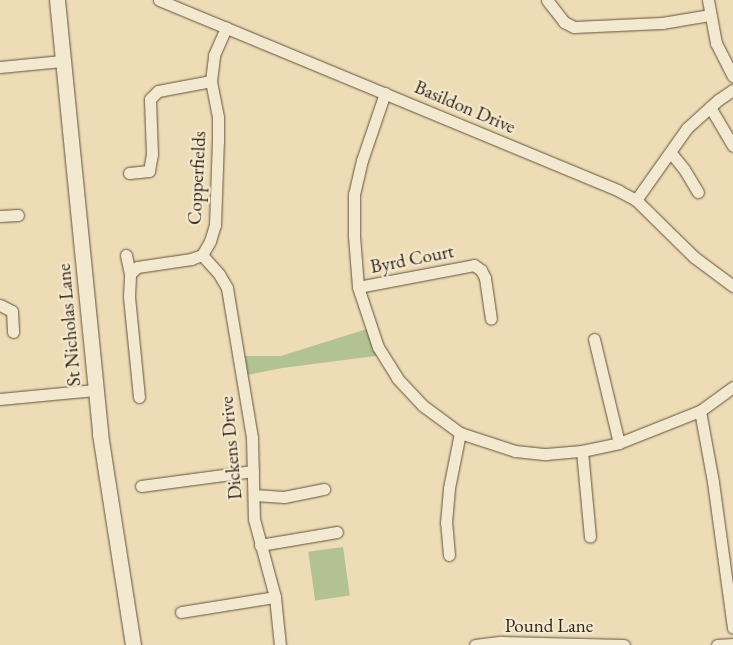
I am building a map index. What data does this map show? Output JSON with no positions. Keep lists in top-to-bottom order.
{
  "streets": {
    "main road": ["St Nicholas Lane"],
    "street": [
      "Basildon Drive",
      "Copperfields",
      "Byrd Court",
      "Dickens Drive",
      "Pound Lane"
    ]
  },
  "crossings": [
    ["Basildon Drive", "Copperfields"],
    ["Copperfields", "Dickens Drive"]
  ]
}
